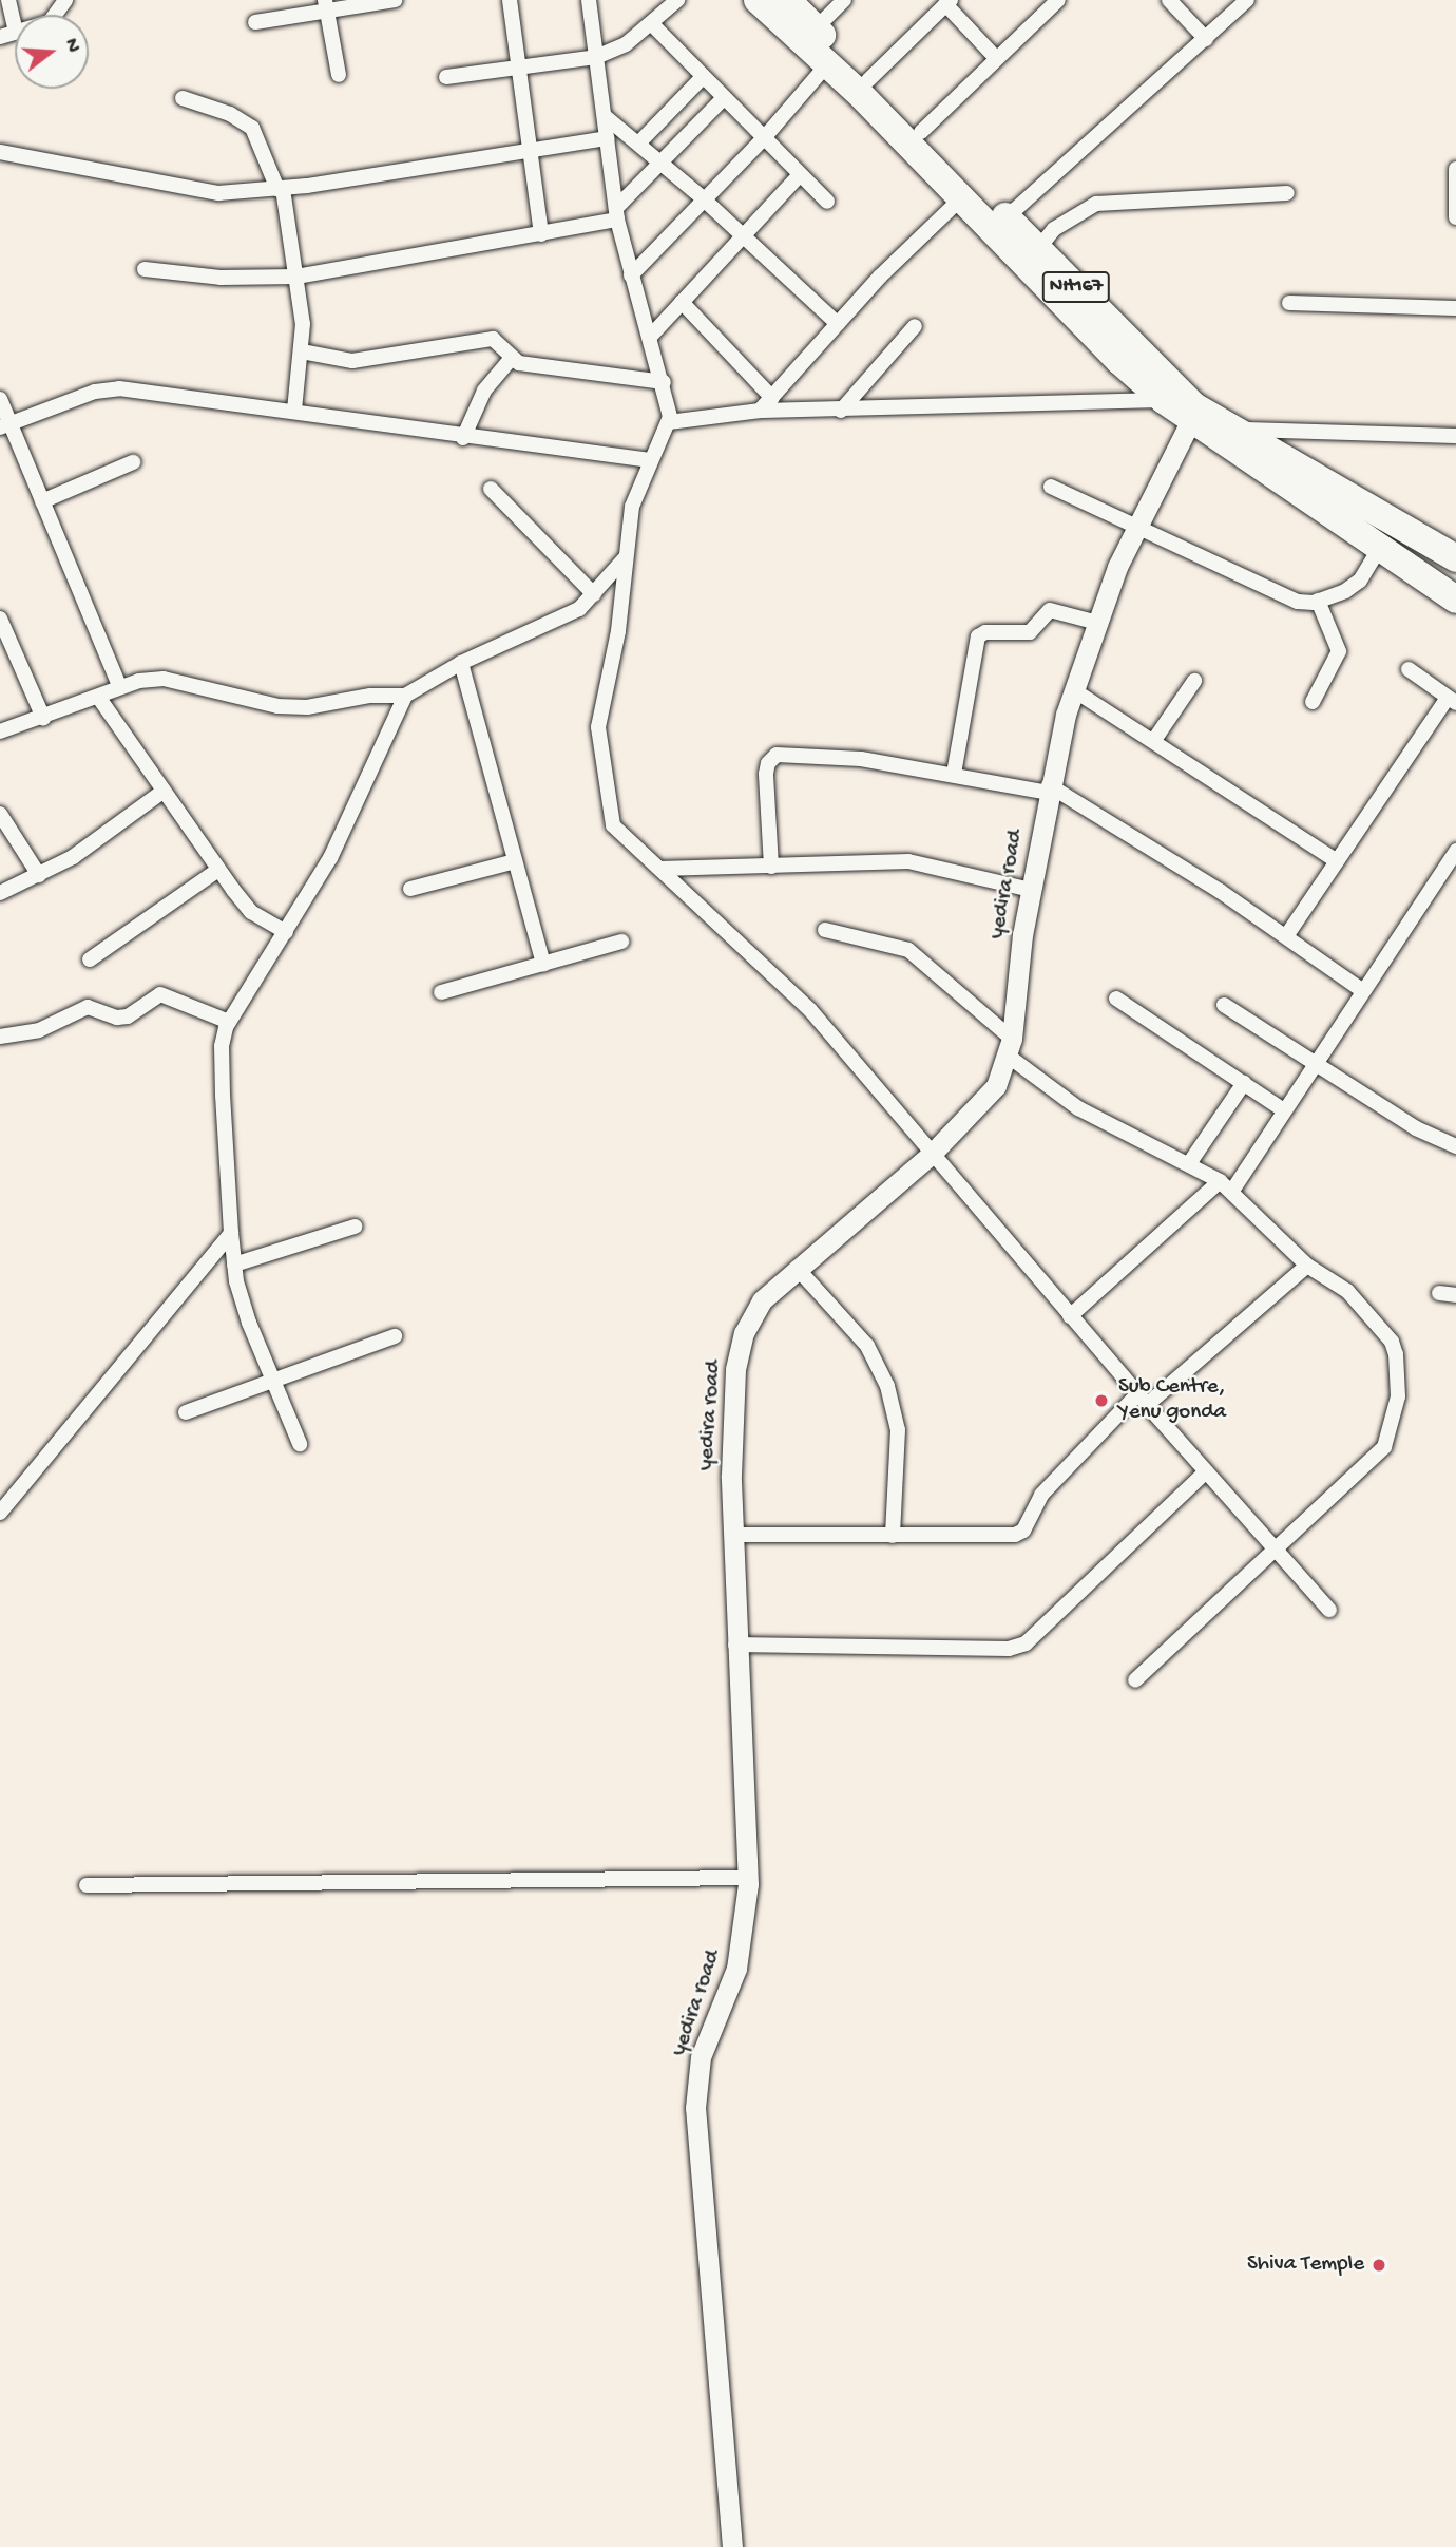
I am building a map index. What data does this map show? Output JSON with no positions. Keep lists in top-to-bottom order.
{
  "streets": {
    "highway": ["NH167"],
    "main road": ["yedira road"]
  },
  "crossings": [
    ["NH167", "yedira road"]
  ],
  "places": ["Sub Centre, Yenu gonda", "Shiva Temple"],
  "north": "right"
}
